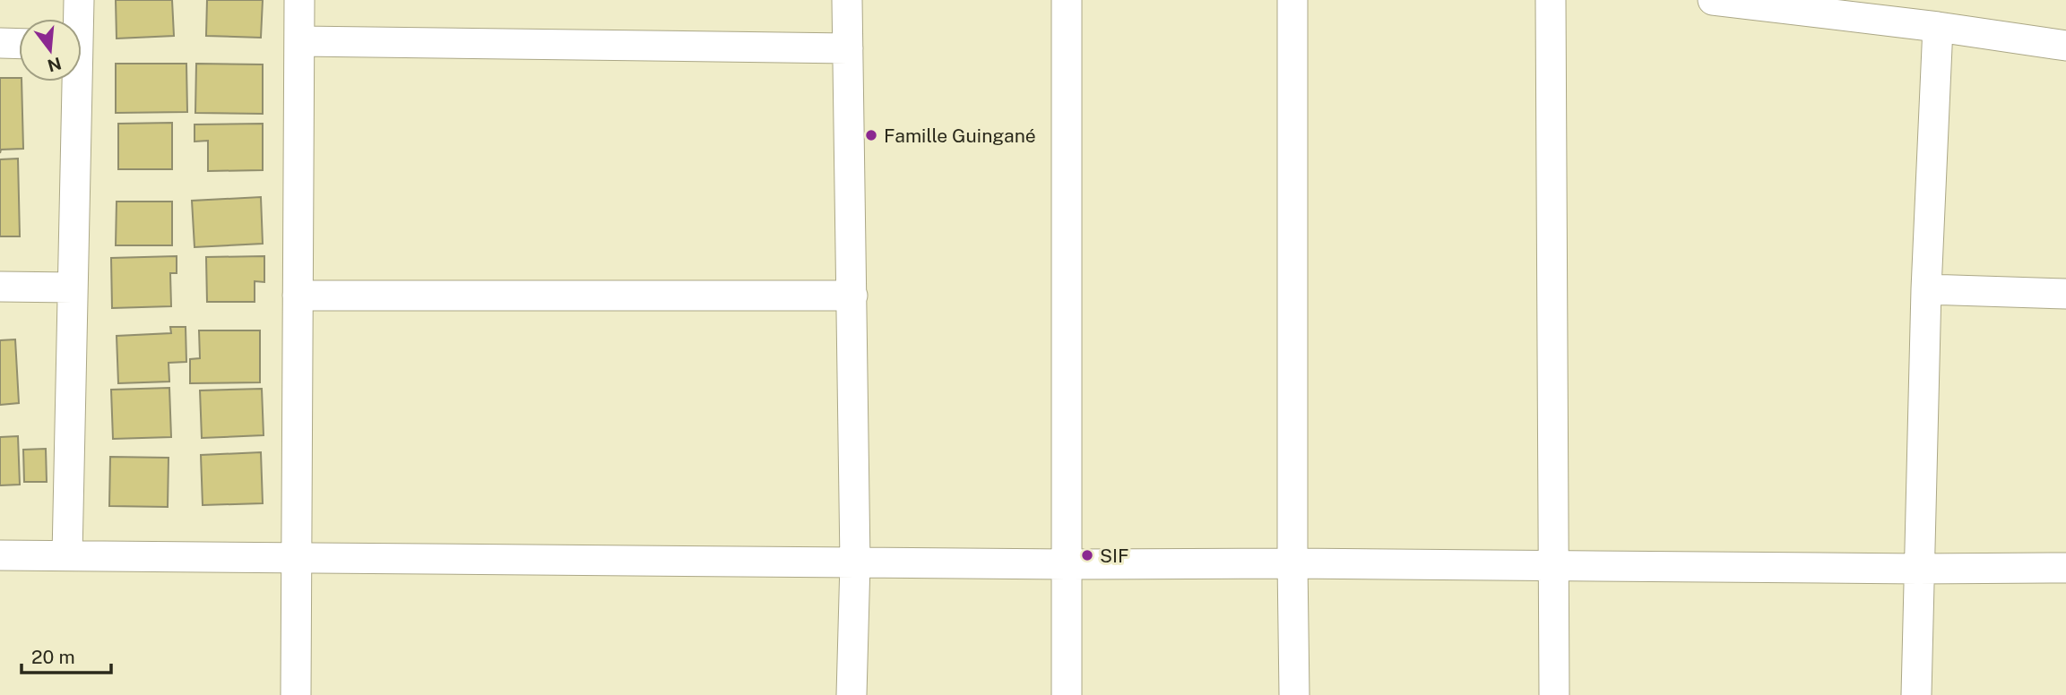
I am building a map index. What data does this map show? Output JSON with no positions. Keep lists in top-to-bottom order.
{
  "places": ["Famille Guingané", "SIF"],
  "scale_bar": "20 m",
  "north": "bottom"
}
